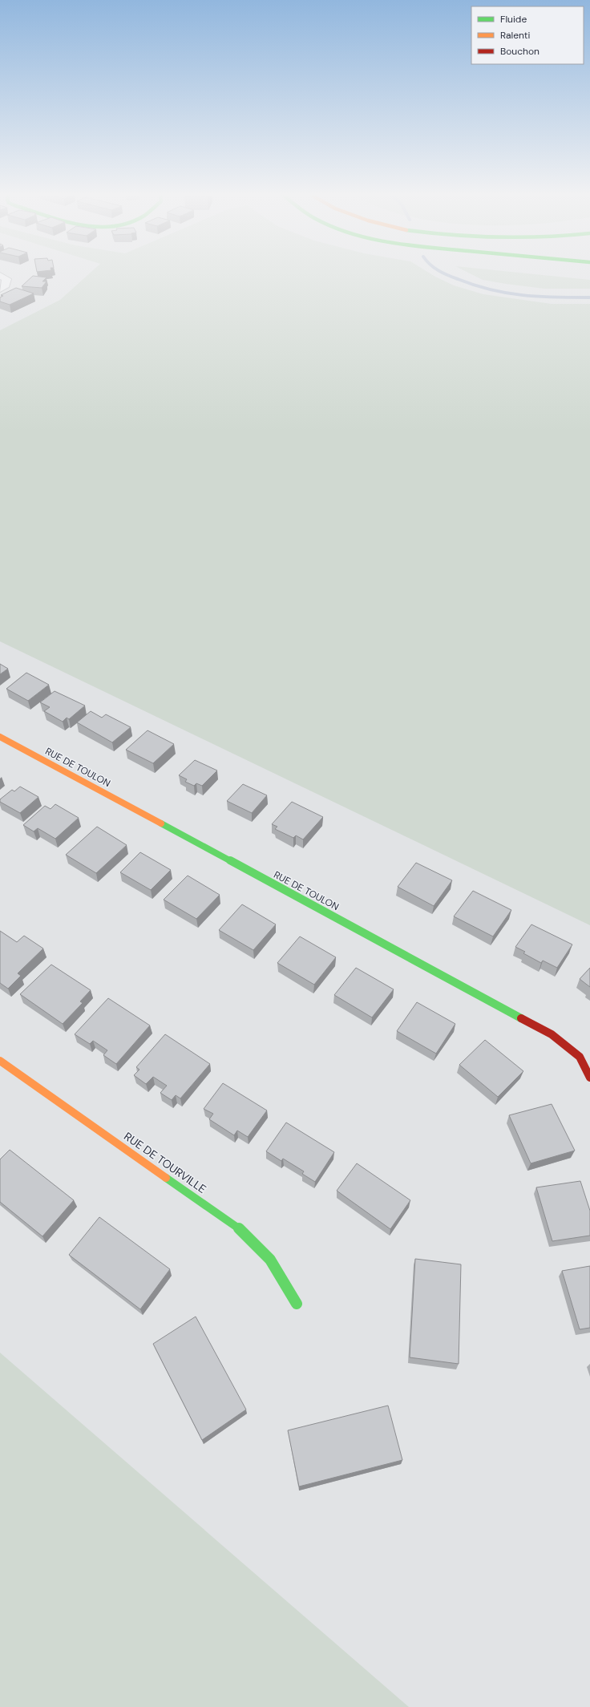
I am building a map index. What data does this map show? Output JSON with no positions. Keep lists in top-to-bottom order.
{
  "streets": {
    "main road": ["RUE DE TOULON", "RUE DE TOURVILLE"]
  },
  "legend": ["Fluide", "Ralenti", "Bouchon"]
}
